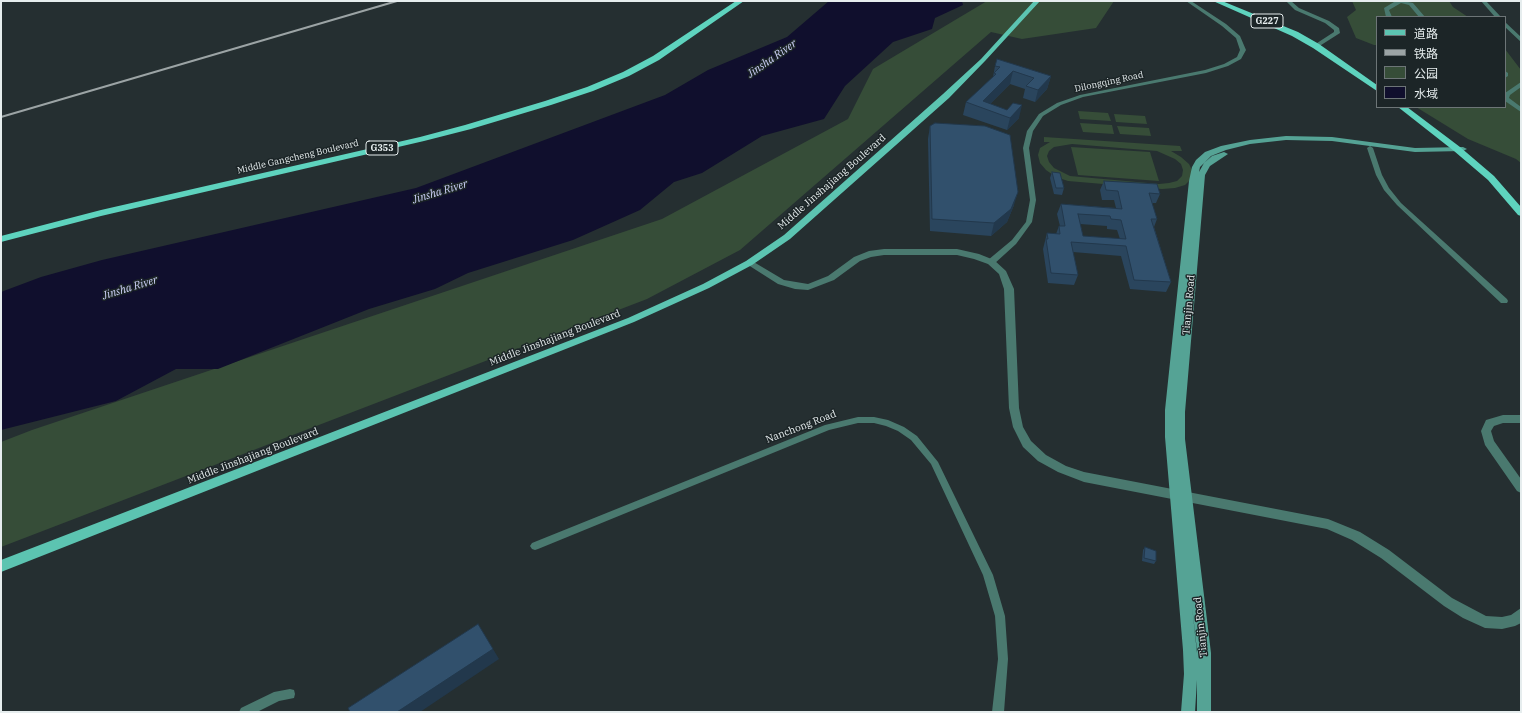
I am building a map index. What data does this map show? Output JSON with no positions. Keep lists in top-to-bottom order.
{
  "streets": {
    "highway": ["G227", "G353", "Middle Gangcheng Boulevard"],
    "main road": ["Middle Jinshajiang Boulevard", "Tianjin Road"],
    "street": ["Dilongqing Road", "Nanchong Road"]
  },
  "water": ["Jinsha River"],
  "legend": [
    "道路",
    "铁路",
    "公园",
    "水域"
  ]
}
